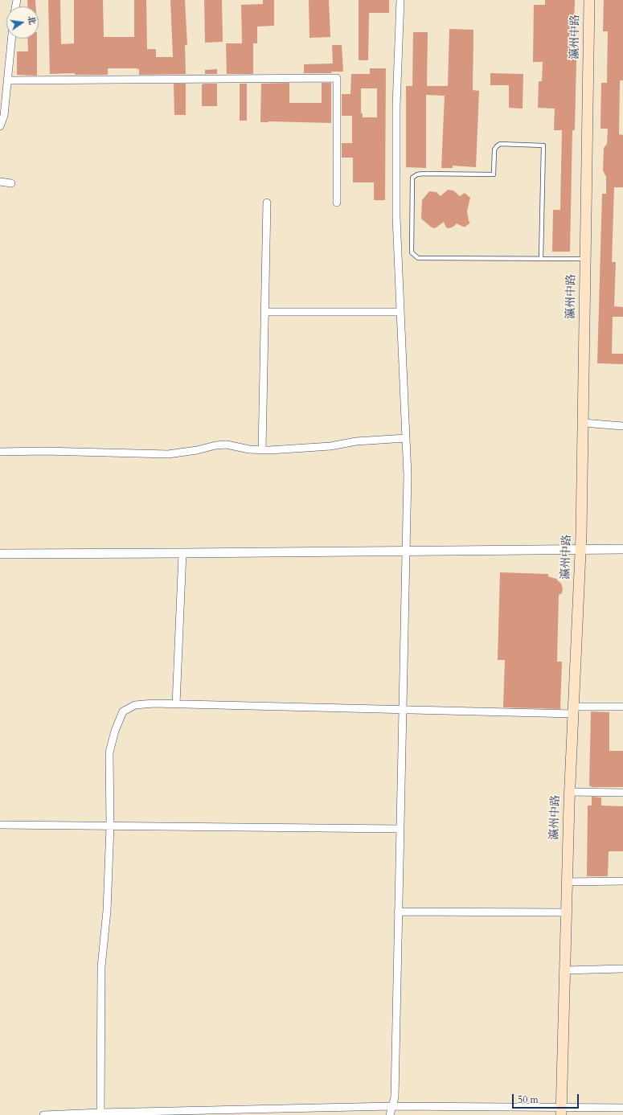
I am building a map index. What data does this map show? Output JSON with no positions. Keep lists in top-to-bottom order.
{
  "streets": {
    "main road": ["瀛州中路"]
  },
  "scale_bar": "50 m",
  "north": "right"
}
